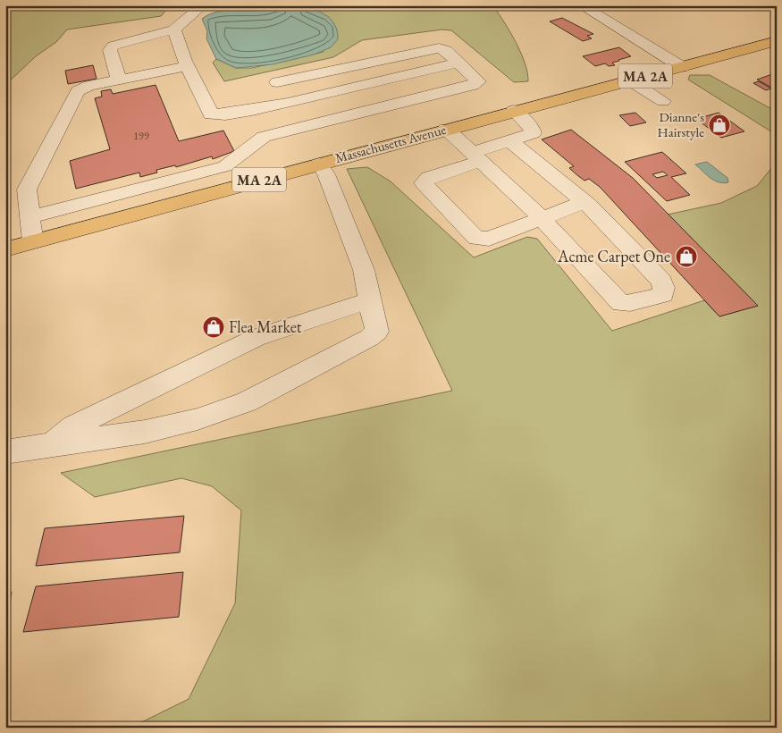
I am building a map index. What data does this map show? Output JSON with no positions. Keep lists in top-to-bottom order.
{
  "streets": {
    "main road": ["MA 2A", "Massachusetts Avenue"]
  },
  "places": {
    "shop": ["Dianne's Hairstyle", "Acme Carpet One", "Flea Market"]
  },
  "house_numbers": ["199"]
}
